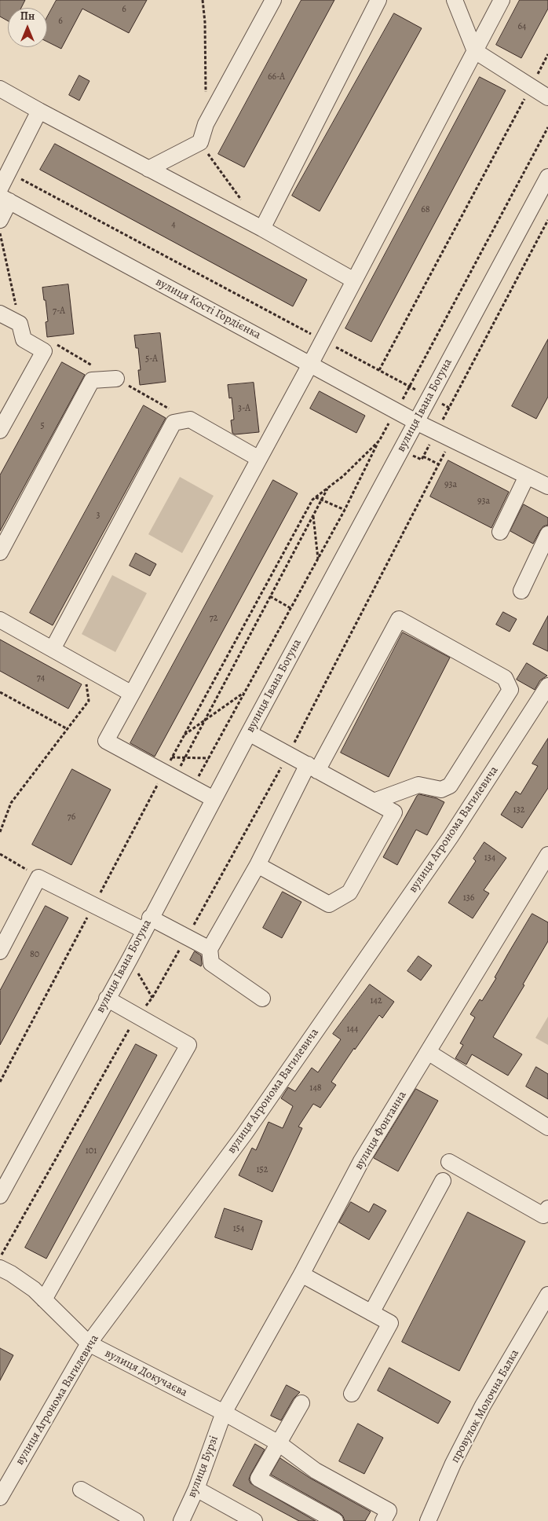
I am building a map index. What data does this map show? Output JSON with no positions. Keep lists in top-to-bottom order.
{
  "streets": {
    "street": [
      "вулиця Кості Гордієнка",
      "вулиця Івана Богуна",
      "вулиця Агронома Вагилевича",
      "вулиця Фонтанна",
      "вулиця Докучаєва",
      "провулок Молочна Балка",
      "вулиця Бурзі"
    ]
  },
  "crossings": [
    ["вулиця Кості Гордієнка", "вулиця Івана Богуна"],
    ["вулиця Агронома Вагилевича", "вулиця Докучаєва"],
    ["вулиця Фонтанна", "вулиця Докучаєва"],
    ["вулиця Фонтанна", "вулиця Бурзі"],
    ["вулиця Докучаєва", "вулиця Бурзі"]
  ],
  "house_numbers": [
    "6",
    "6",
    "64",
    "66-А",
    "68",
    "4",
    "7-А",
    "5-А",
    "3-А",
    "5",
    "93а",
    "93а",
    "3",
    "72",
    "74",
    "132",
    "76",
    "134",
    "136",
    "80",
    "142",
    "144",
    "148",
    "101",
    "152",
    "154"
  ],
  "north": "top"
}
